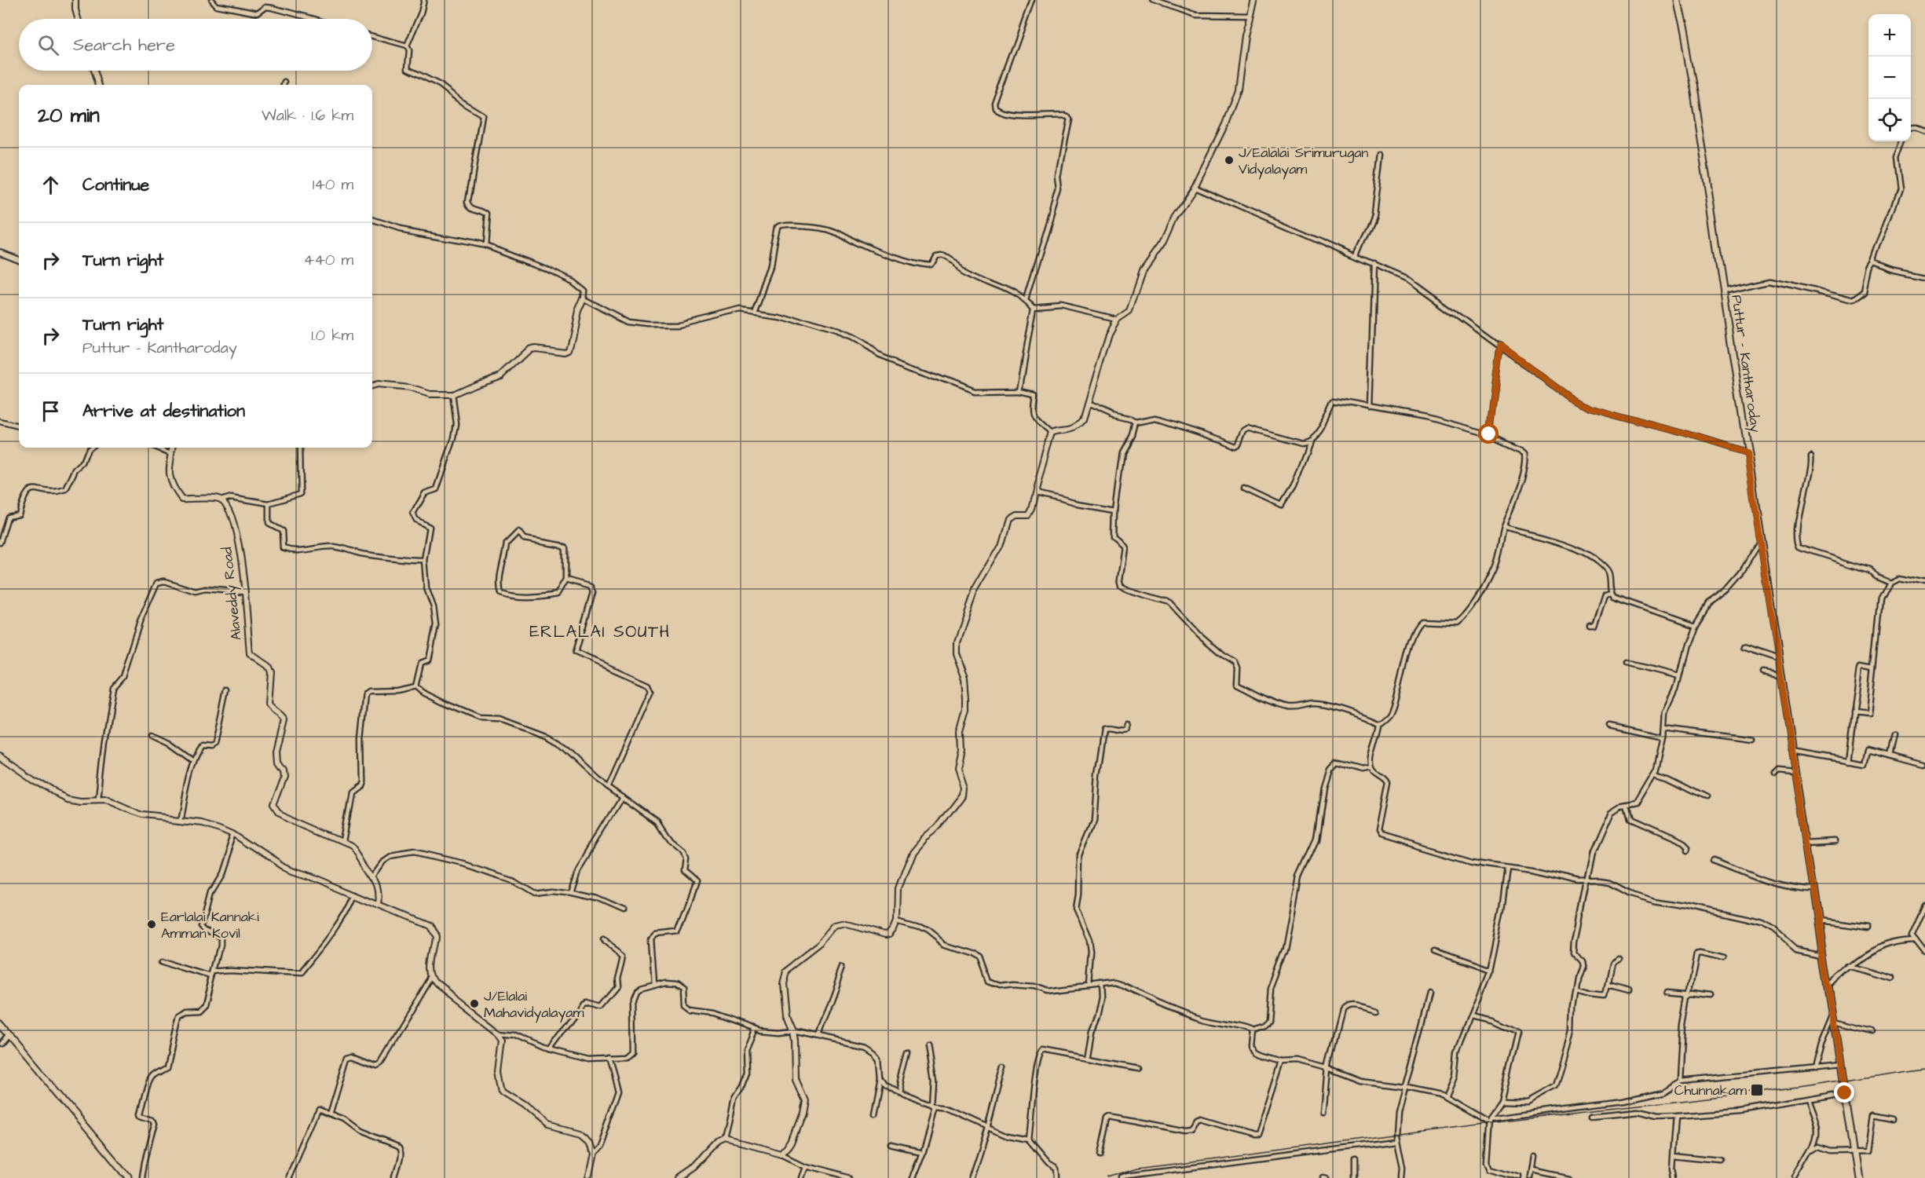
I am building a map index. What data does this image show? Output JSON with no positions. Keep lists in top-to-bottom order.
{
  "streets": {
    "main road": ["Puttur - Kantharoday"],
    "street": ["Alaveddy Road"]
  },
  "districts": ["ERLALAI SOUTH"],
  "places": {
    "other": ["J/Ealalai Srimurugan Vidyalayam", "Earlalai Kannaki Amman Kovil", "J/Elalai Mahavidyalayam"],
    "transit": ["Chunnakam"]
  },
  "page": {
    "map_buttons": ["+", "−"],
    "search": "Search here",
    "heading": ["20 min", "Walk · 1.6 km"],
    "list": [
      ["Continue", "140 m"],
      ["Turn right", "440 m"],
      ["Turn right", "Puttur - Kantharoday", "1.0 km"],
      "Arrive at destination"
    ]
  }
}
